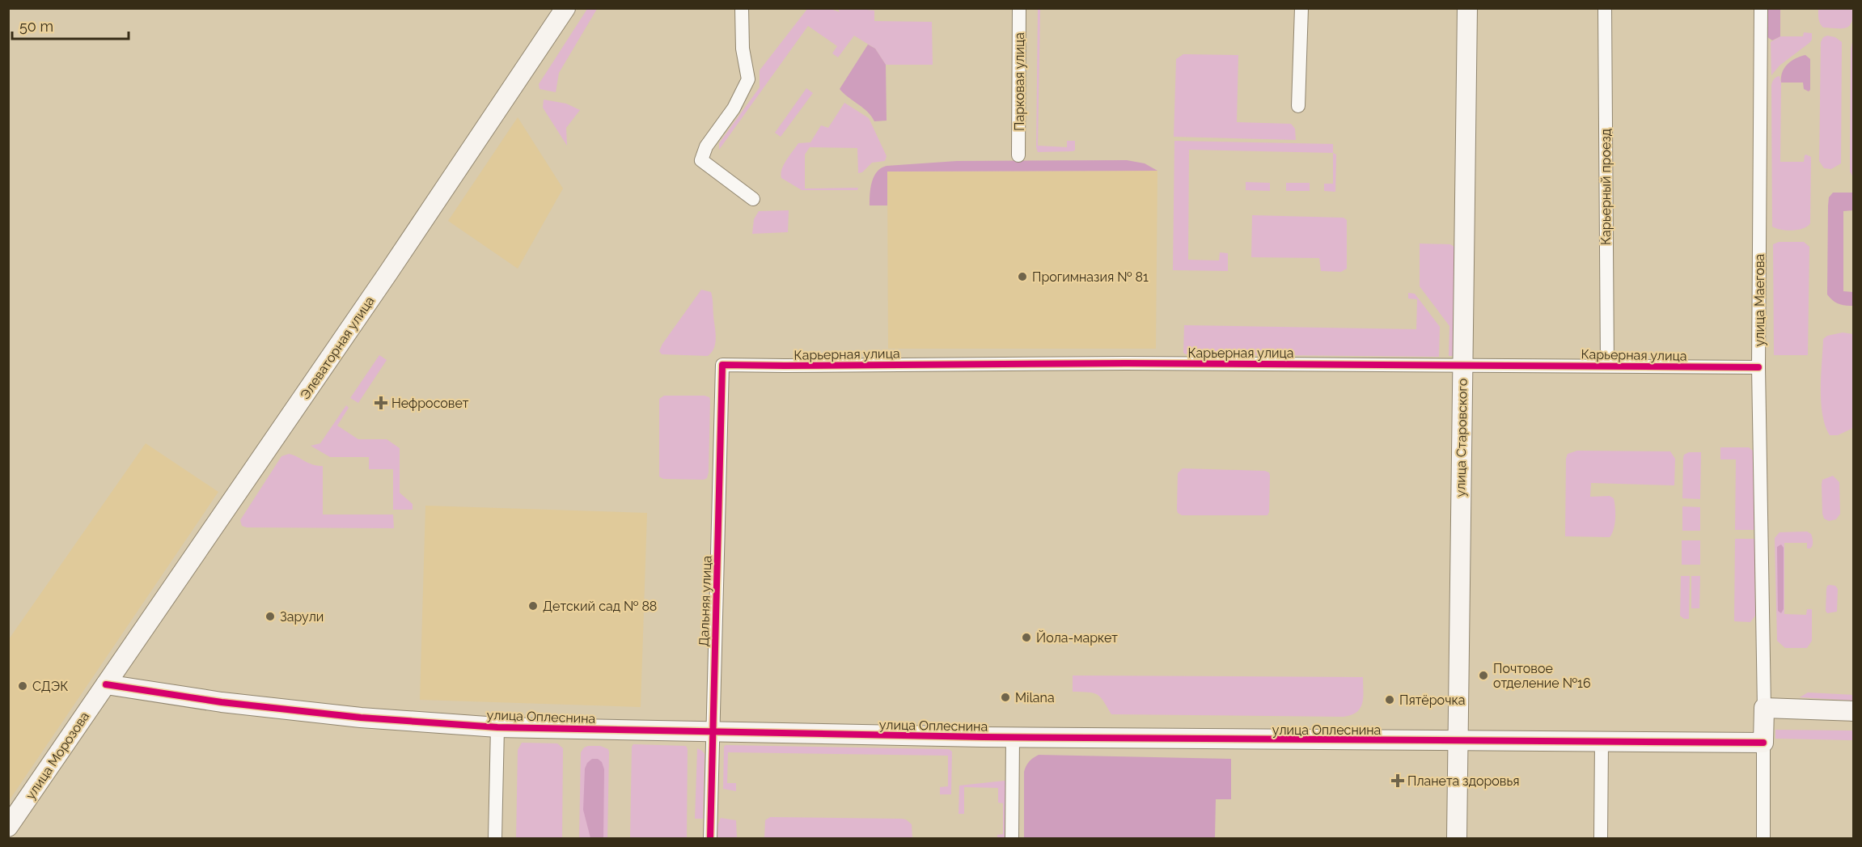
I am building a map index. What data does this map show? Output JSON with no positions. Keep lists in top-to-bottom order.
{
  "streets": {
    "street": [
      "Парковая улица",
      "Карьерный проезд",
      "улица Маегова",
      "Элеваторная улица",
      "Карьерная улица",
      "улица Старовского",
      "Дальняя улица",
      "улица Оплеснина",
      "улица Морозова"
    ]
  },
  "crossings": [
    ["Карьерный проезд", "Карьерная улица"],
    ["улица Маегова", "Карьерная улица"],
    ["Элеваторная улица", "улица Оплеснина"],
    ["Элеваторная улица", "улица Морозова"],
    ["Карьерная улица", "улица Старовского"],
    ["Карьерная улица", "Дальняя улица"],
    ["улица Старовского", "улица Оплеснина"],
    ["Дальняя улица", "улица Оплеснина"],
    ["улица Оплеснина", "улица Морозова"]
  ],
  "places": {
    "other": [
      "Прогимназия № 81",
      "Детский сад № 88",
      "Зарули",
      "Йола-маркет",
      "Почтовое отделение №16",
      "СДЭК",
      "Milana",
      "Пятёрочка"
    ],
    "health": ["Нефросовет", "Планета здоровья"]
  },
  "scale_bar": "50 m"
}
